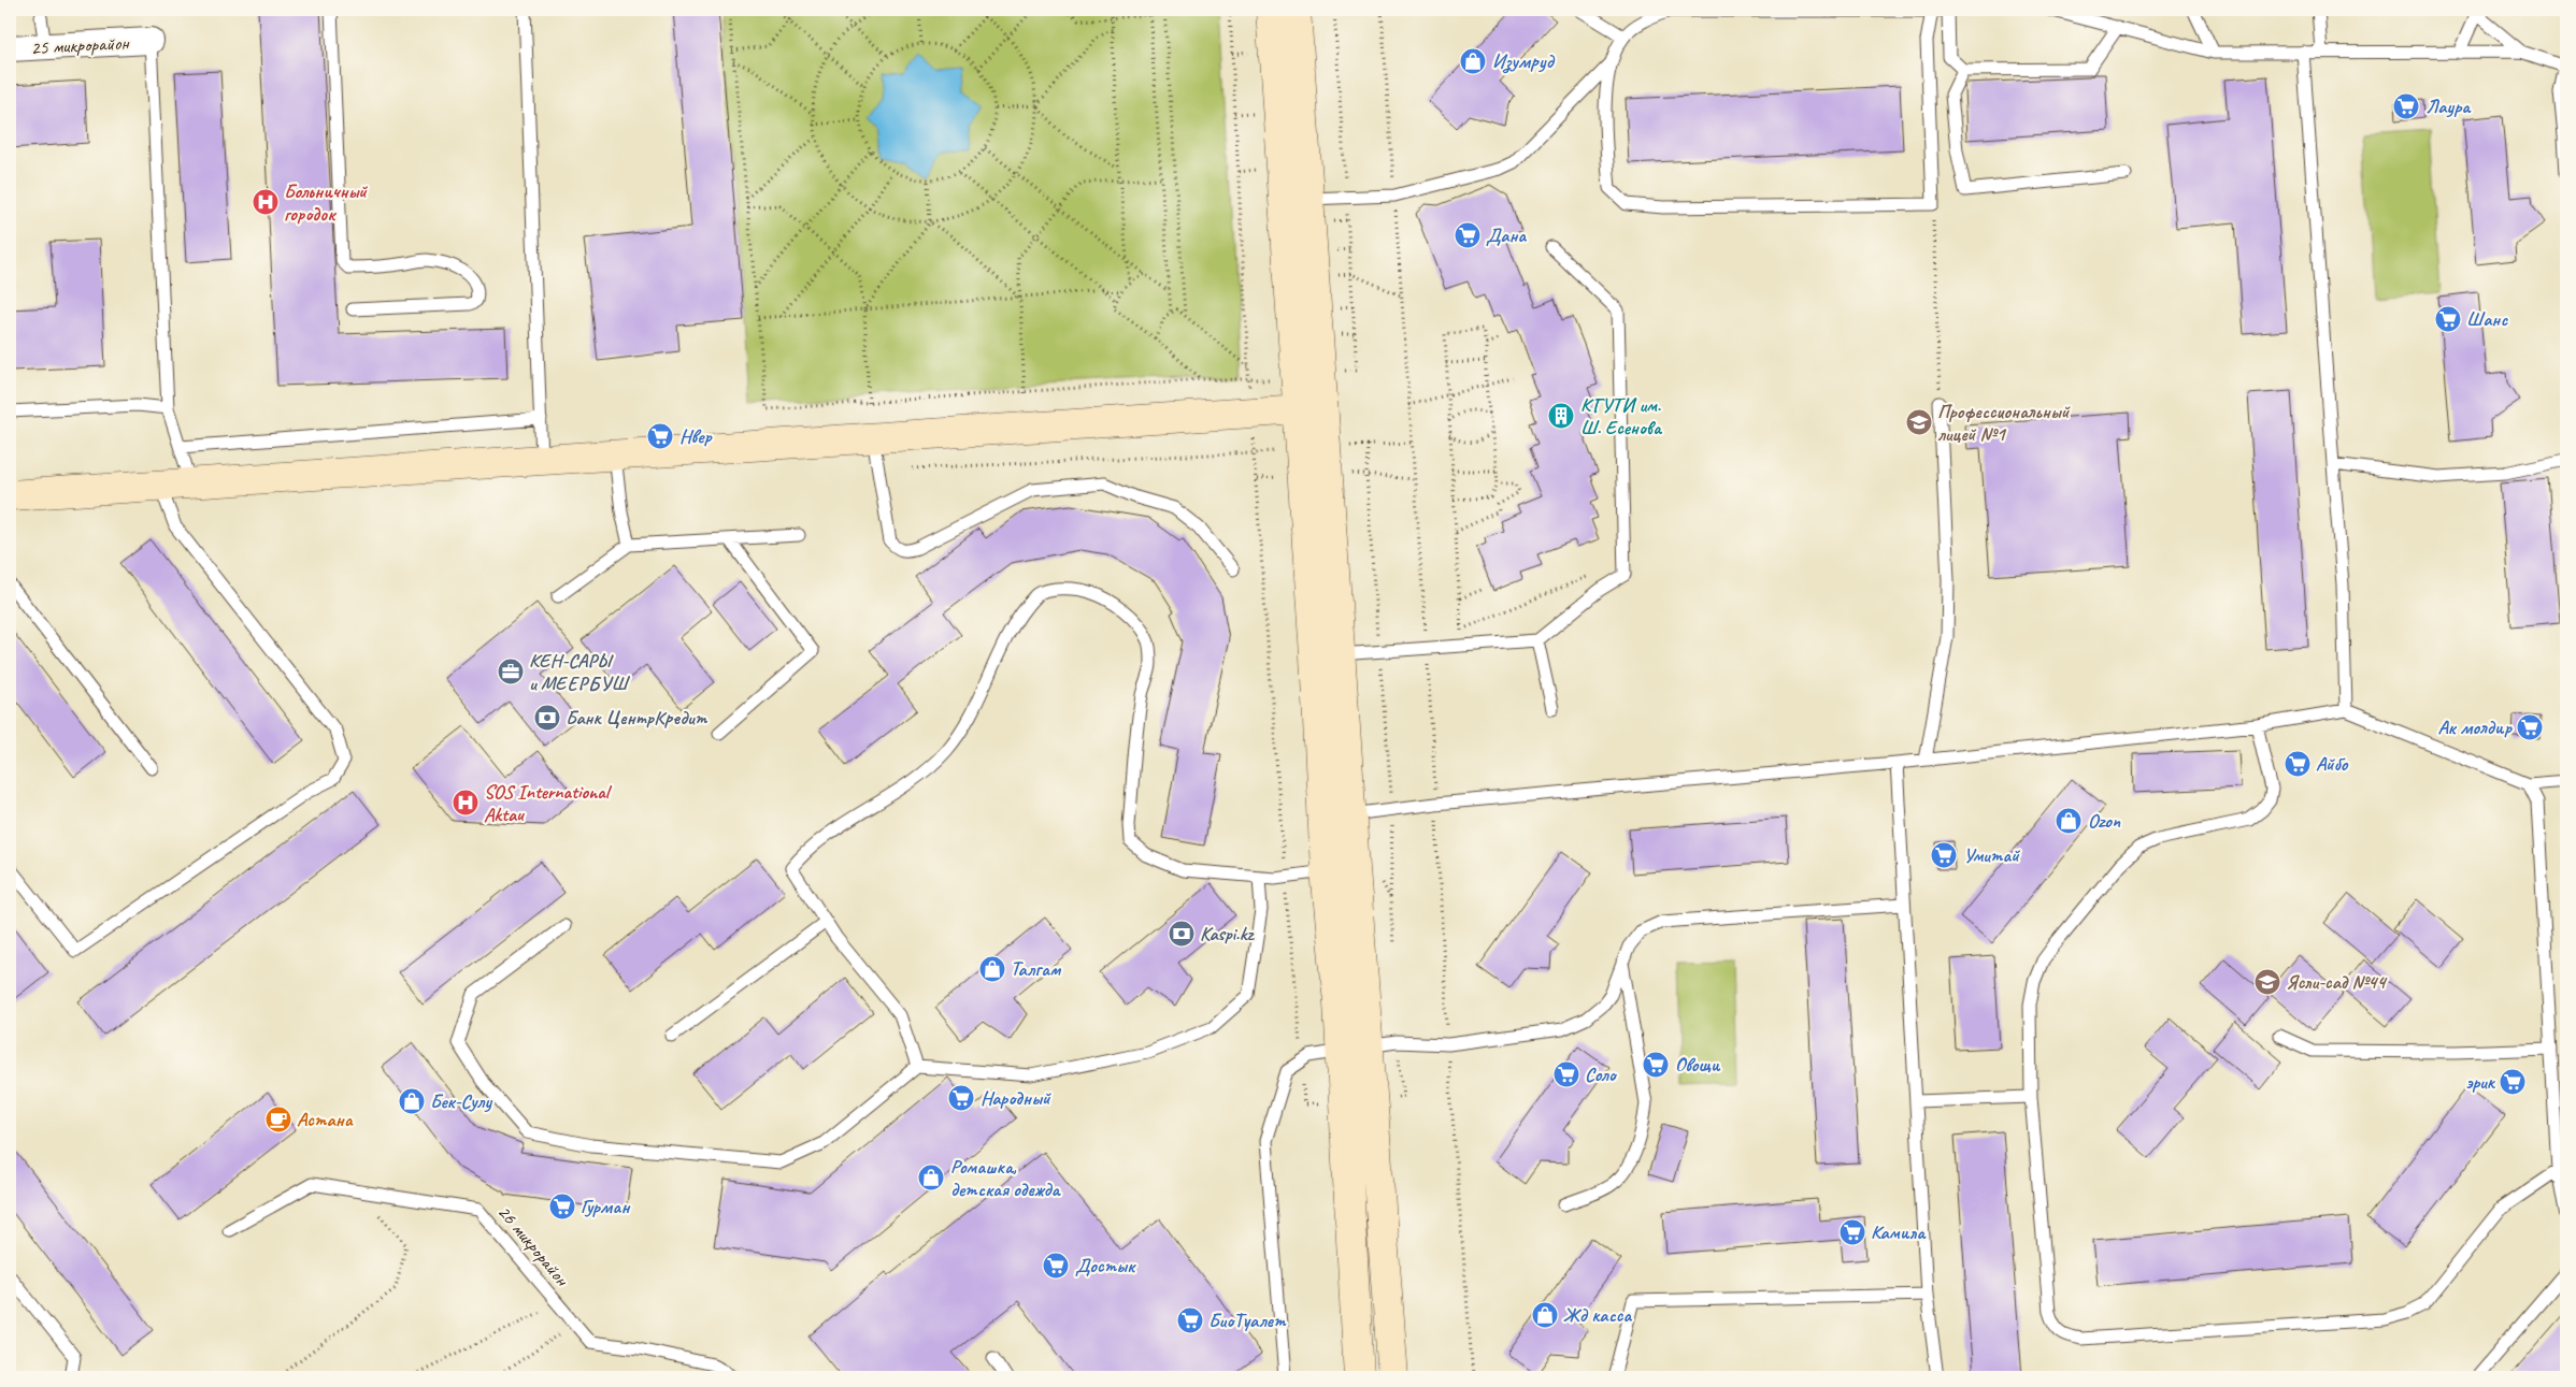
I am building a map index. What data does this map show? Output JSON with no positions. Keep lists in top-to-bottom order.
{
  "streets": {
    "street": ["25 микрорайон"],
    "lane": ["26 микрорайон"]
  },
  "places": {
    "shop": [
      "Изумруд",
      "Ozon",
      "Талгам",
      "Бек-Сулу",
      "Ромашка, детская одежда",
      "Жд касса"
    ],
    "supermarket": [
      "Лаура",
      "Дана",
      "Шанс",
      "Нвер",
      "Ак молдир",
      "Айбо",
      "Умитай",
      "Овощи",
      "Соло",
      "эрик",
      "Народный",
      "Гурман",
      "Камила",
      "Достык",
      "БиоТуалет"
    ],
    "hospital": ["Больничный городок", "SOS International Aktau"],
    "building": ["КГУТИ им. Ш. Есенова"],
    "school or university": ["Профессиональный лицей №1", "Ясли-сад №44"],
    "office": ["КЕН-САРЫ и МЕЕРБУШ"],
    "bank": ["Банк ЦентрКредит", "Kaspi.kz"],
    "cafe": ["Астана"]
  }
}
